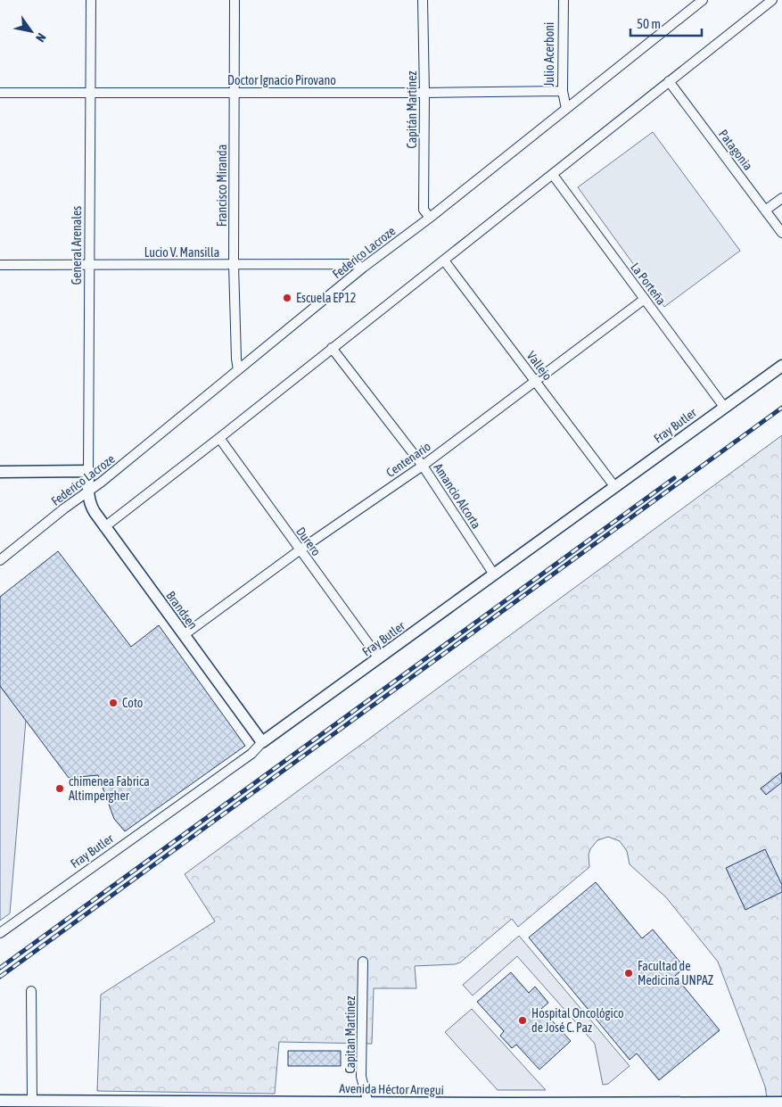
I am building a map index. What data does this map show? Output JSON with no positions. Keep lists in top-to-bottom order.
{
  "streets": {
    "street": [
      "Julio Acerboni",
      "Doctor Ignacio Pirovano",
      "Capitán Martínez",
      "Patagonia",
      "Francisco Miranda",
      "General Arenales",
      "Lucio V. Mansilla",
      "Federico Lacroze",
      "La Porteña",
      "Vallejo",
      "Fray Butler",
      "Centenario",
      "Amancio Alcorta",
      "Durero",
      "Brandsen",
      "Capitan Martinez",
      "Avenida Héctor Arregui"
    ]
  },
  "crossings": [
    ["Julio Acerboni", "Doctor Ignacio Pirovano"],
    ["Julio Acerboni", "Federico Lacroze"],
    ["Doctor Ignacio Pirovano", "Capitán Martínez"],
    ["Doctor Ignacio Pirovano", "Francisco Miranda"],
    ["Doctor Ignacio Pirovano", "General Arenales"],
    ["Capitán Martínez", "Federico Lacroze"],
    ["Francisco Miranda", "Lucio V. Mansilla"],
    ["Francisco Miranda", "Federico Lacroze"],
    ["General Arenales", "Lucio V. Mansilla"],
    ["General Arenales", "Federico Lacroze"],
    ["General Arenales", "Brandsen"],
    ["Lucio V. Mansilla", "Federico Lacroze"],
    ["Federico Lacroze", "Brandsen"],
    ["La Porteña", "Fray Butler"],
    ["La Porteña", "Centenario"],
    ["Vallejo", "Fray Butler"],
    ["Vallejo", "Centenario"],
    ["Fray Butler", "Amancio Alcorta"],
    ["Fray Butler", "Durero"],
    ["Fray Butler", "Brandsen"],
    ["Centenario", "Amancio Alcorta"],
    ["Centenario", "Durero"],
    ["Centenario", "Brandsen"],
    ["Capitan Martinez", "Avenida Héctor Arregui"]
  ],
  "places": [
    "Escuela EP12",
    "Coto",
    "chimenea Fabrica Altimpergher",
    "Facultad de Medicina UNPAZ",
    "Hospital Oncológico de José C. Paz"
  ],
  "scale_bar": "50 m",
  "north": "bottom right"
}
